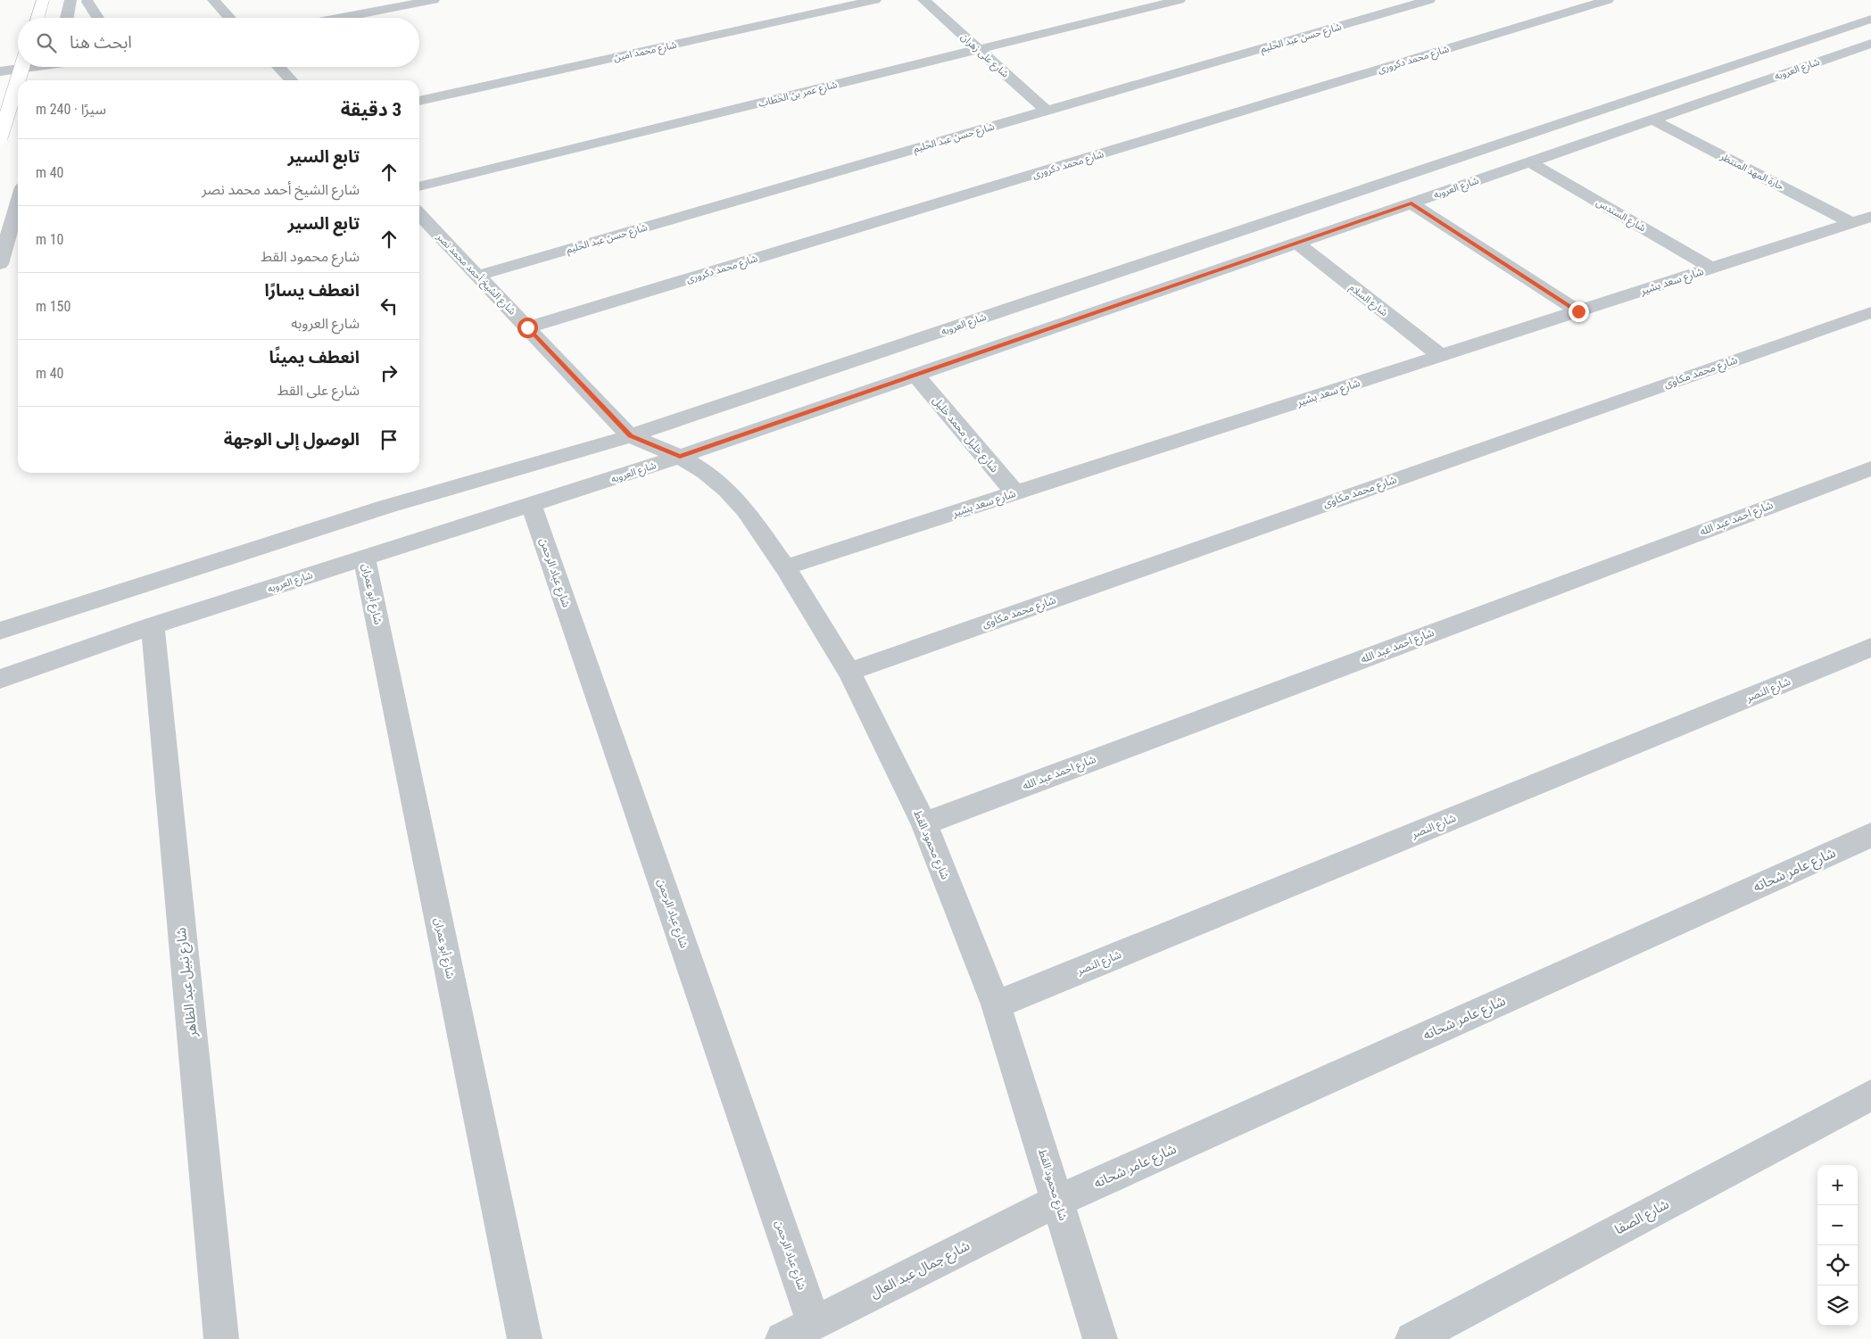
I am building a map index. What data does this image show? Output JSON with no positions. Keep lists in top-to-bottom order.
{
  "streets": {
    "street": [
      "شارع حسن عبد الحليم",
      "شارع محمد امين",
      "شارع على زهران",
      "شارع محمد دكرورى",
      "شارع العروبه",
      "شارع عمر بن الخطاب",
      "حارة المهد المنتظر",
      "شارع السندس",
      "شارع الشيخ أحمد محمد نصر",
      "شارع سعد بشير",
      "شارع السلام",
      "شارع محمد مكاوى",
      "شارع خليل محمد خليل",
      "شارع احمد عبد الله",
      "شارع عباد الرحمن",
      "شارع أبو عمران",
      "شارع النصر",
      "شارع محمود القط",
      "شارع عامر شحاته",
      "شارع نبيل عبد الظاهر",
      "شارع الصفا",
      "شارع جمال عبد العال"
    ]
  },
  "crossings": [
    ["شارع حسن عبد الحليم", "شارع على زهران"],
    ["شارع حسن عبد الحليم", "شارع الشيخ أحمد محمد نصر"],
    ["شارع على زهران", "شارع عمر بن الخطاب"],
    ["شارع محمد دكرورى", "شارع الشيخ أحمد محمد نصر"],
    ["شارع العروبه", "حارة المهد المنتظر"],
    ["شارع العروبه", "شارع السندس"],
    ["شارع العروبه", "شارع الشيخ أحمد محمد نصر"],
    ["شارع العروبه", "شارع السلام"],
    ["شارع العروبه", "شارع خليل محمد خليل"],
    ["شارع العروبه", "شارع عباد الرحمن"],
    ["شارع العروبه", "شارع أبو عمران"],
    ["شارع العروبه", "شارع محمود القط"],
    ["شارع العروبه", "شارع نبيل عبد الظاهر"],
    ["حارة المهد المنتظر", "شارع سعد بشير"],
    ["شارع السندس", "شارع سعد بشير"],
    ["شارع الشيخ أحمد محمد نصر", "شارع محمود القط"],
    ["شارع سعد بشير", "شارع السلام"],
    ["شارع سعد بشير", "شارع خليل محمد خليل"],
    ["شارع سعد بشير", "شارع محمود القط"],
    ["شارع محمد مكاوى", "شارع محمود القط"],
    ["شارع احمد عبد الله", "شارع محمود القط"],
    ["شارع عباد الرحمن", "شارع جمال عبد العال"],
    ["شارع النصر", "شارع محمود القط"],
    ["شارع محمود القط", "شارع عامر شحاته"],
    ["شارع محمود القط", "شارع جمال عبد العال"],
    ["شارع عامر شحاته", "شارع جمال عبد العال"]
  ],
  "page": {
    "search": "ابحث هنا",
    "heading": ["3 دقيقة", "سيرًا · 240 m"],
    "list": [
      ["تابع السير", "شارع الشيخ أحمد محمد نصر", "40 m"],
      ["تابع السير", "شارع محمود القط", "10 m"],
      ["انعطف يسارًا", "شارع العروبه", "150 m"],
      ["انعطف يمينًا", "شارع على القط", "40 m"],
      "الوصول إلى الوجهة"
    ],
    "map_buttons": ["+", "−"]
  }
}
